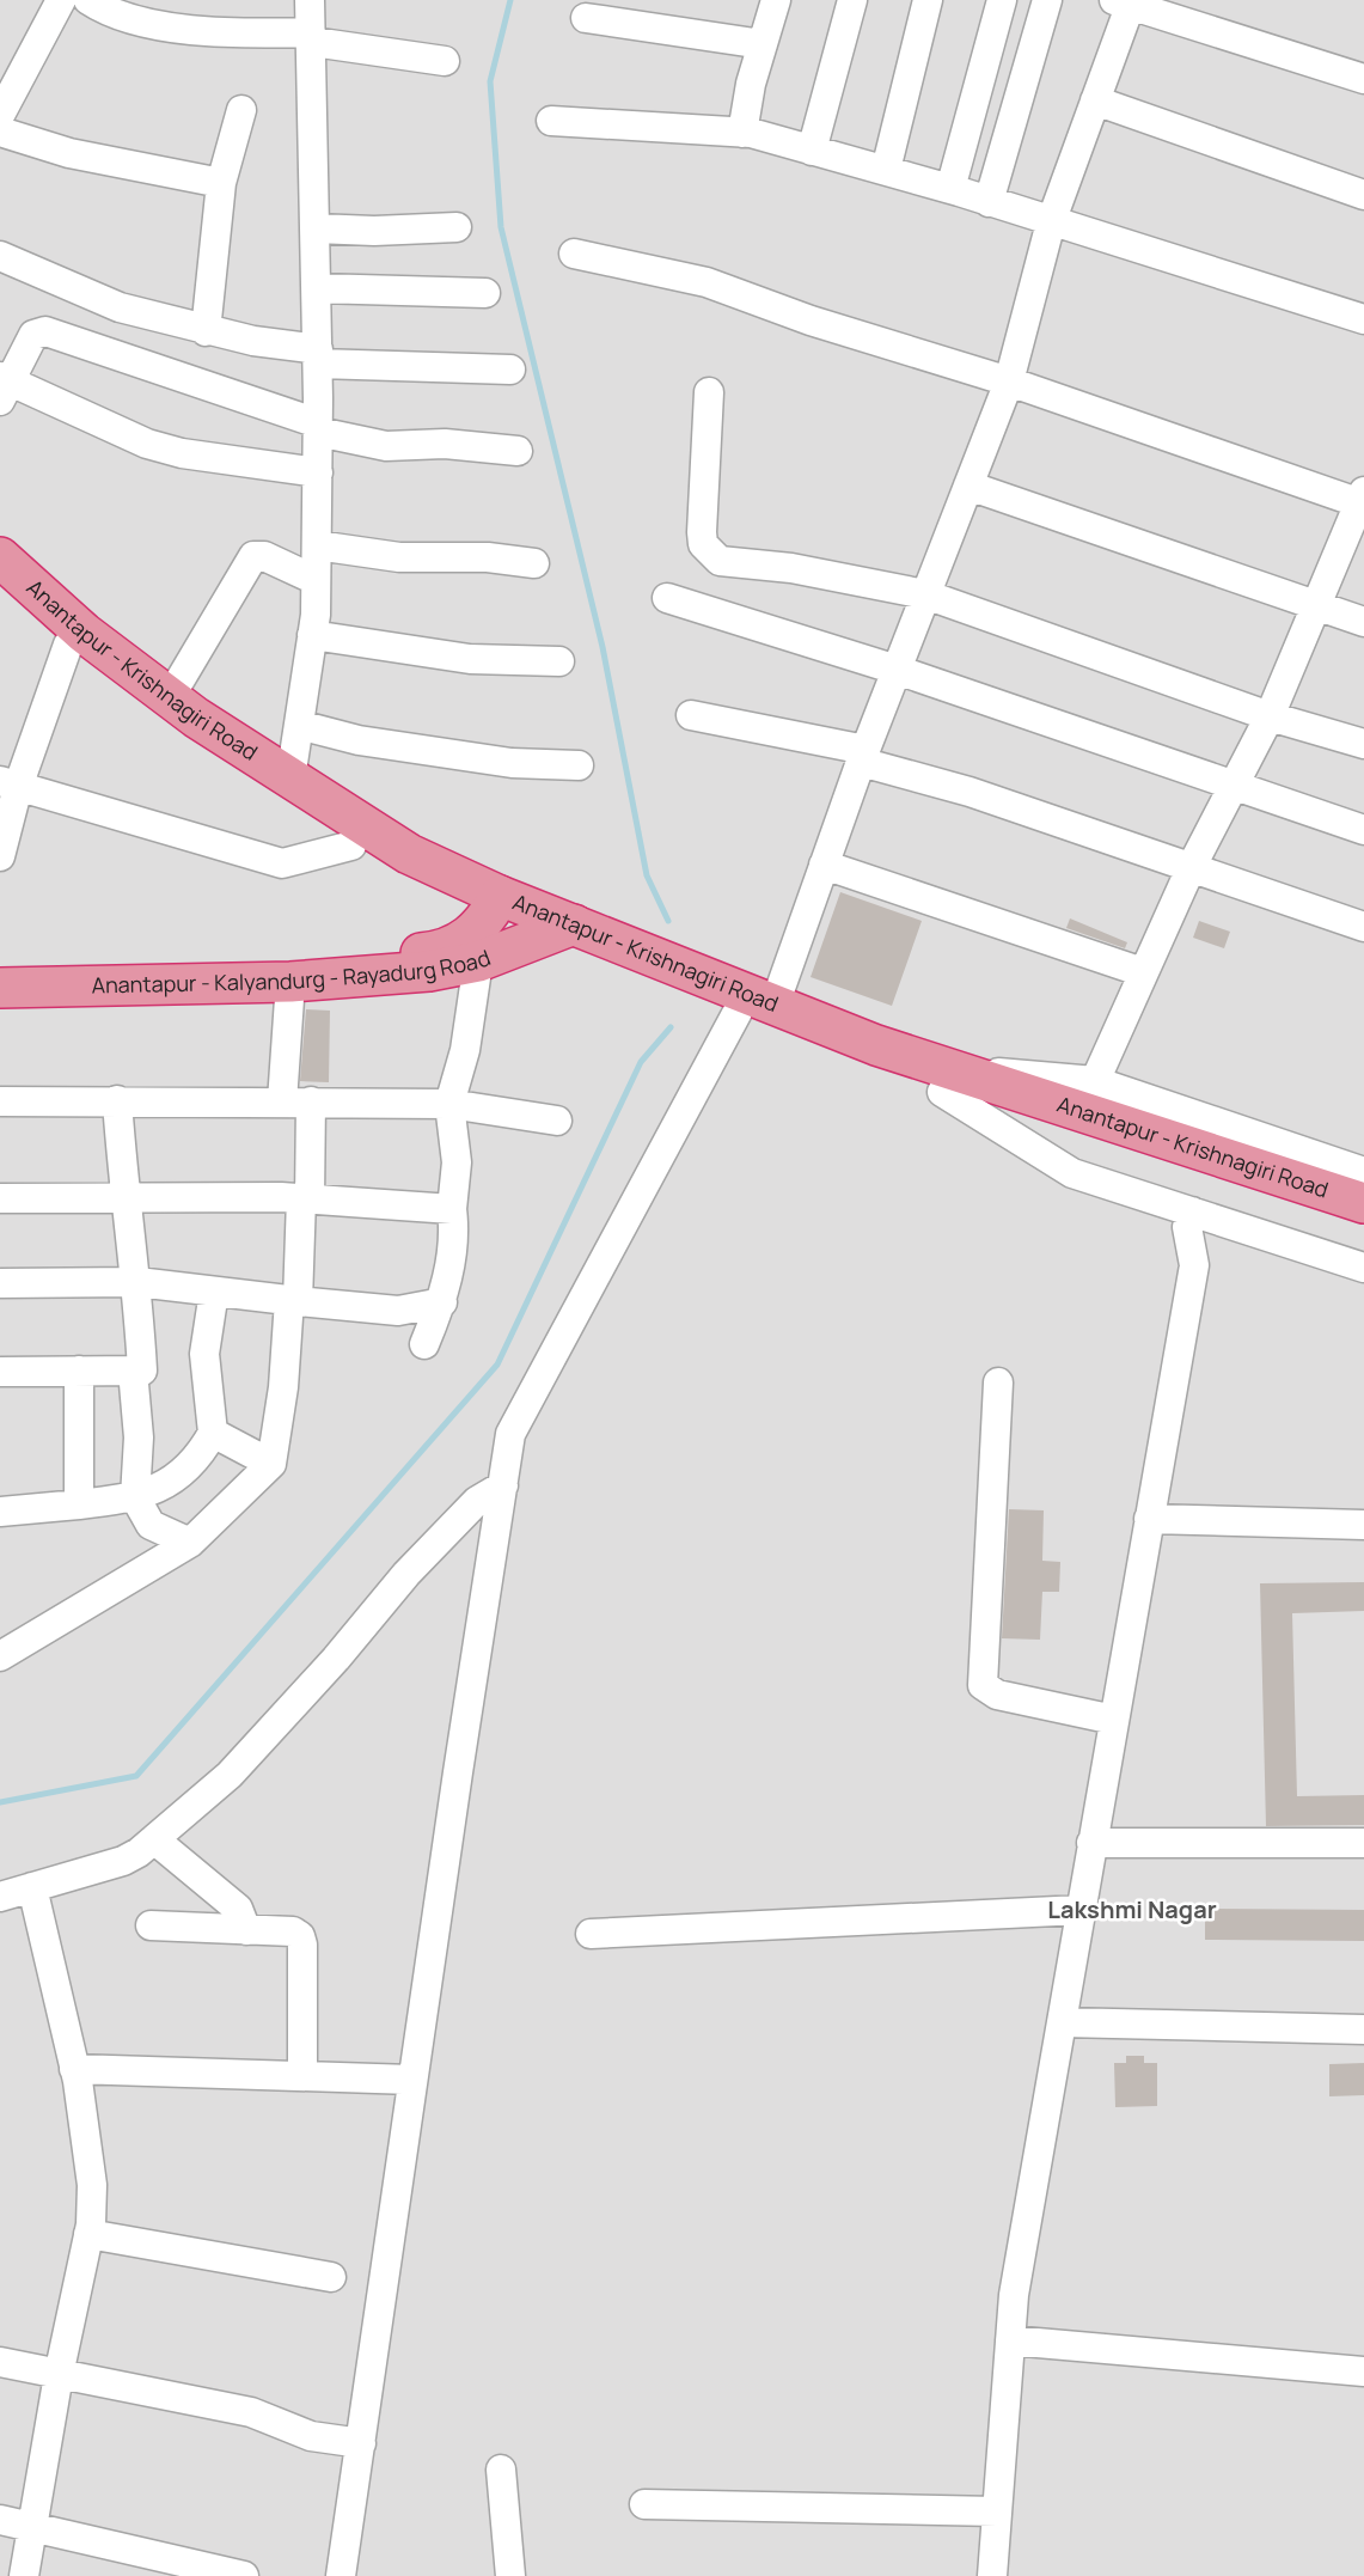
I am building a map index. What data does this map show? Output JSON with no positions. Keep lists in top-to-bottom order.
{
  "streets": {
    "highway": ["Anantapur - Krishnagiri Road", "Anantapur - Kalyandurg - Rayadurg Road"]
  },
  "crossings": [
    ["Anantapur - Krishnagiri Road", "Anantapur - Kalyandurg - Rayadurg Road"]
  ],
  "districts": ["Lakshmi Nagar"]
}
